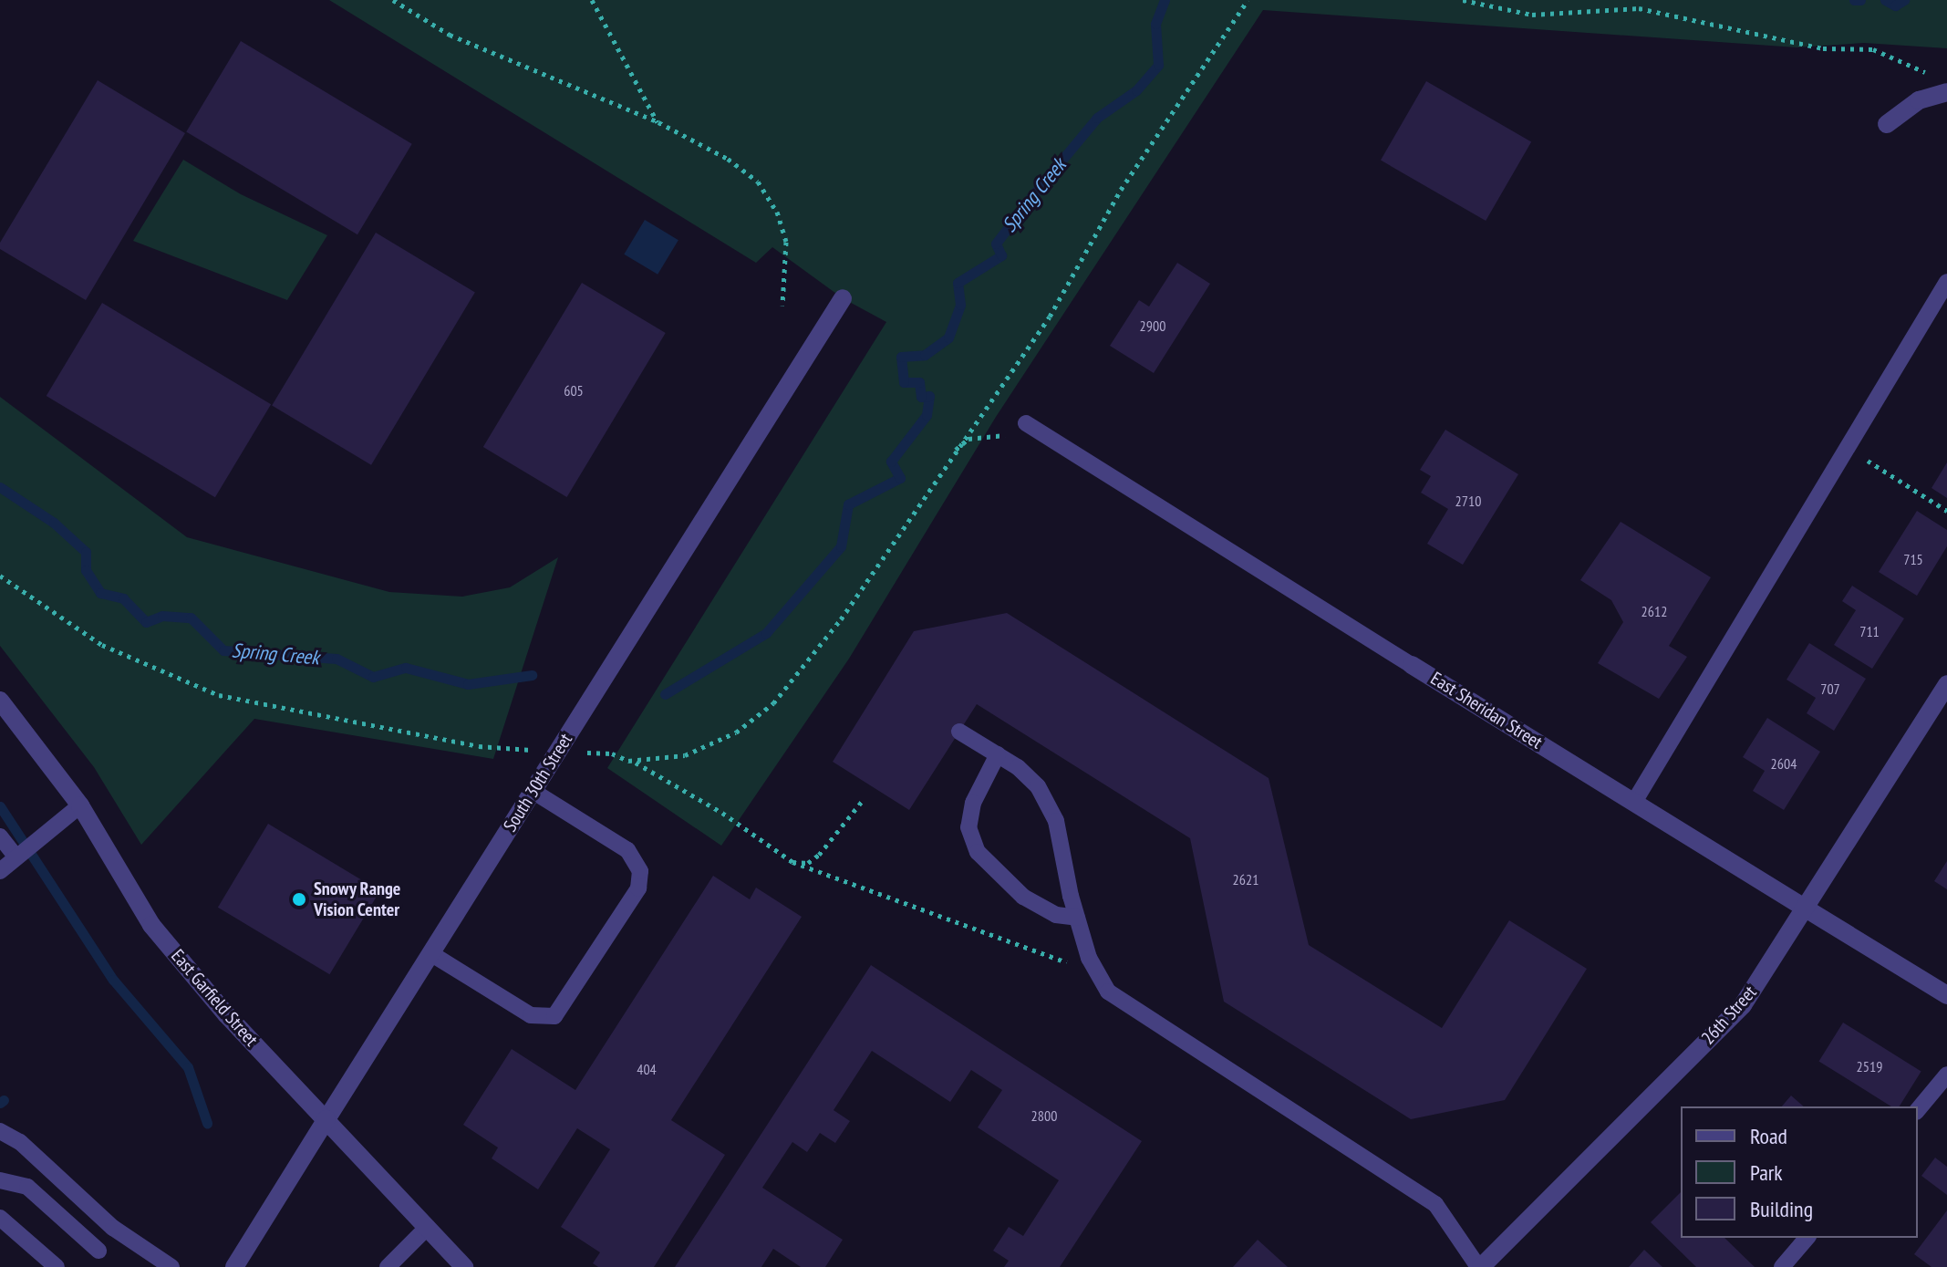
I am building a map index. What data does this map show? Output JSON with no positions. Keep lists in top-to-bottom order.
{
  "streets": {
    "street": [
      "East Sheridan Street",
      "South 30th Street",
      "East Garfield Street",
      "26th Street"
    ]
  },
  "crossings": [
    ["East Sheridan Street", "26th Street"],
    ["South 30th Street", "East Garfield Street"]
  ],
  "water": ["Spring Creek"],
  "places": ["Snowy Range Vision Center"],
  "house_numbers": [
    "2900",
    "605",
    "2710",
    "715",
    "2612",
    "711",
    "707",
    "2604",
    "2621",
    "2519",
    "404",
    "2800"
  ],
  "legend": ["Road", "Park", "Building"]
}
